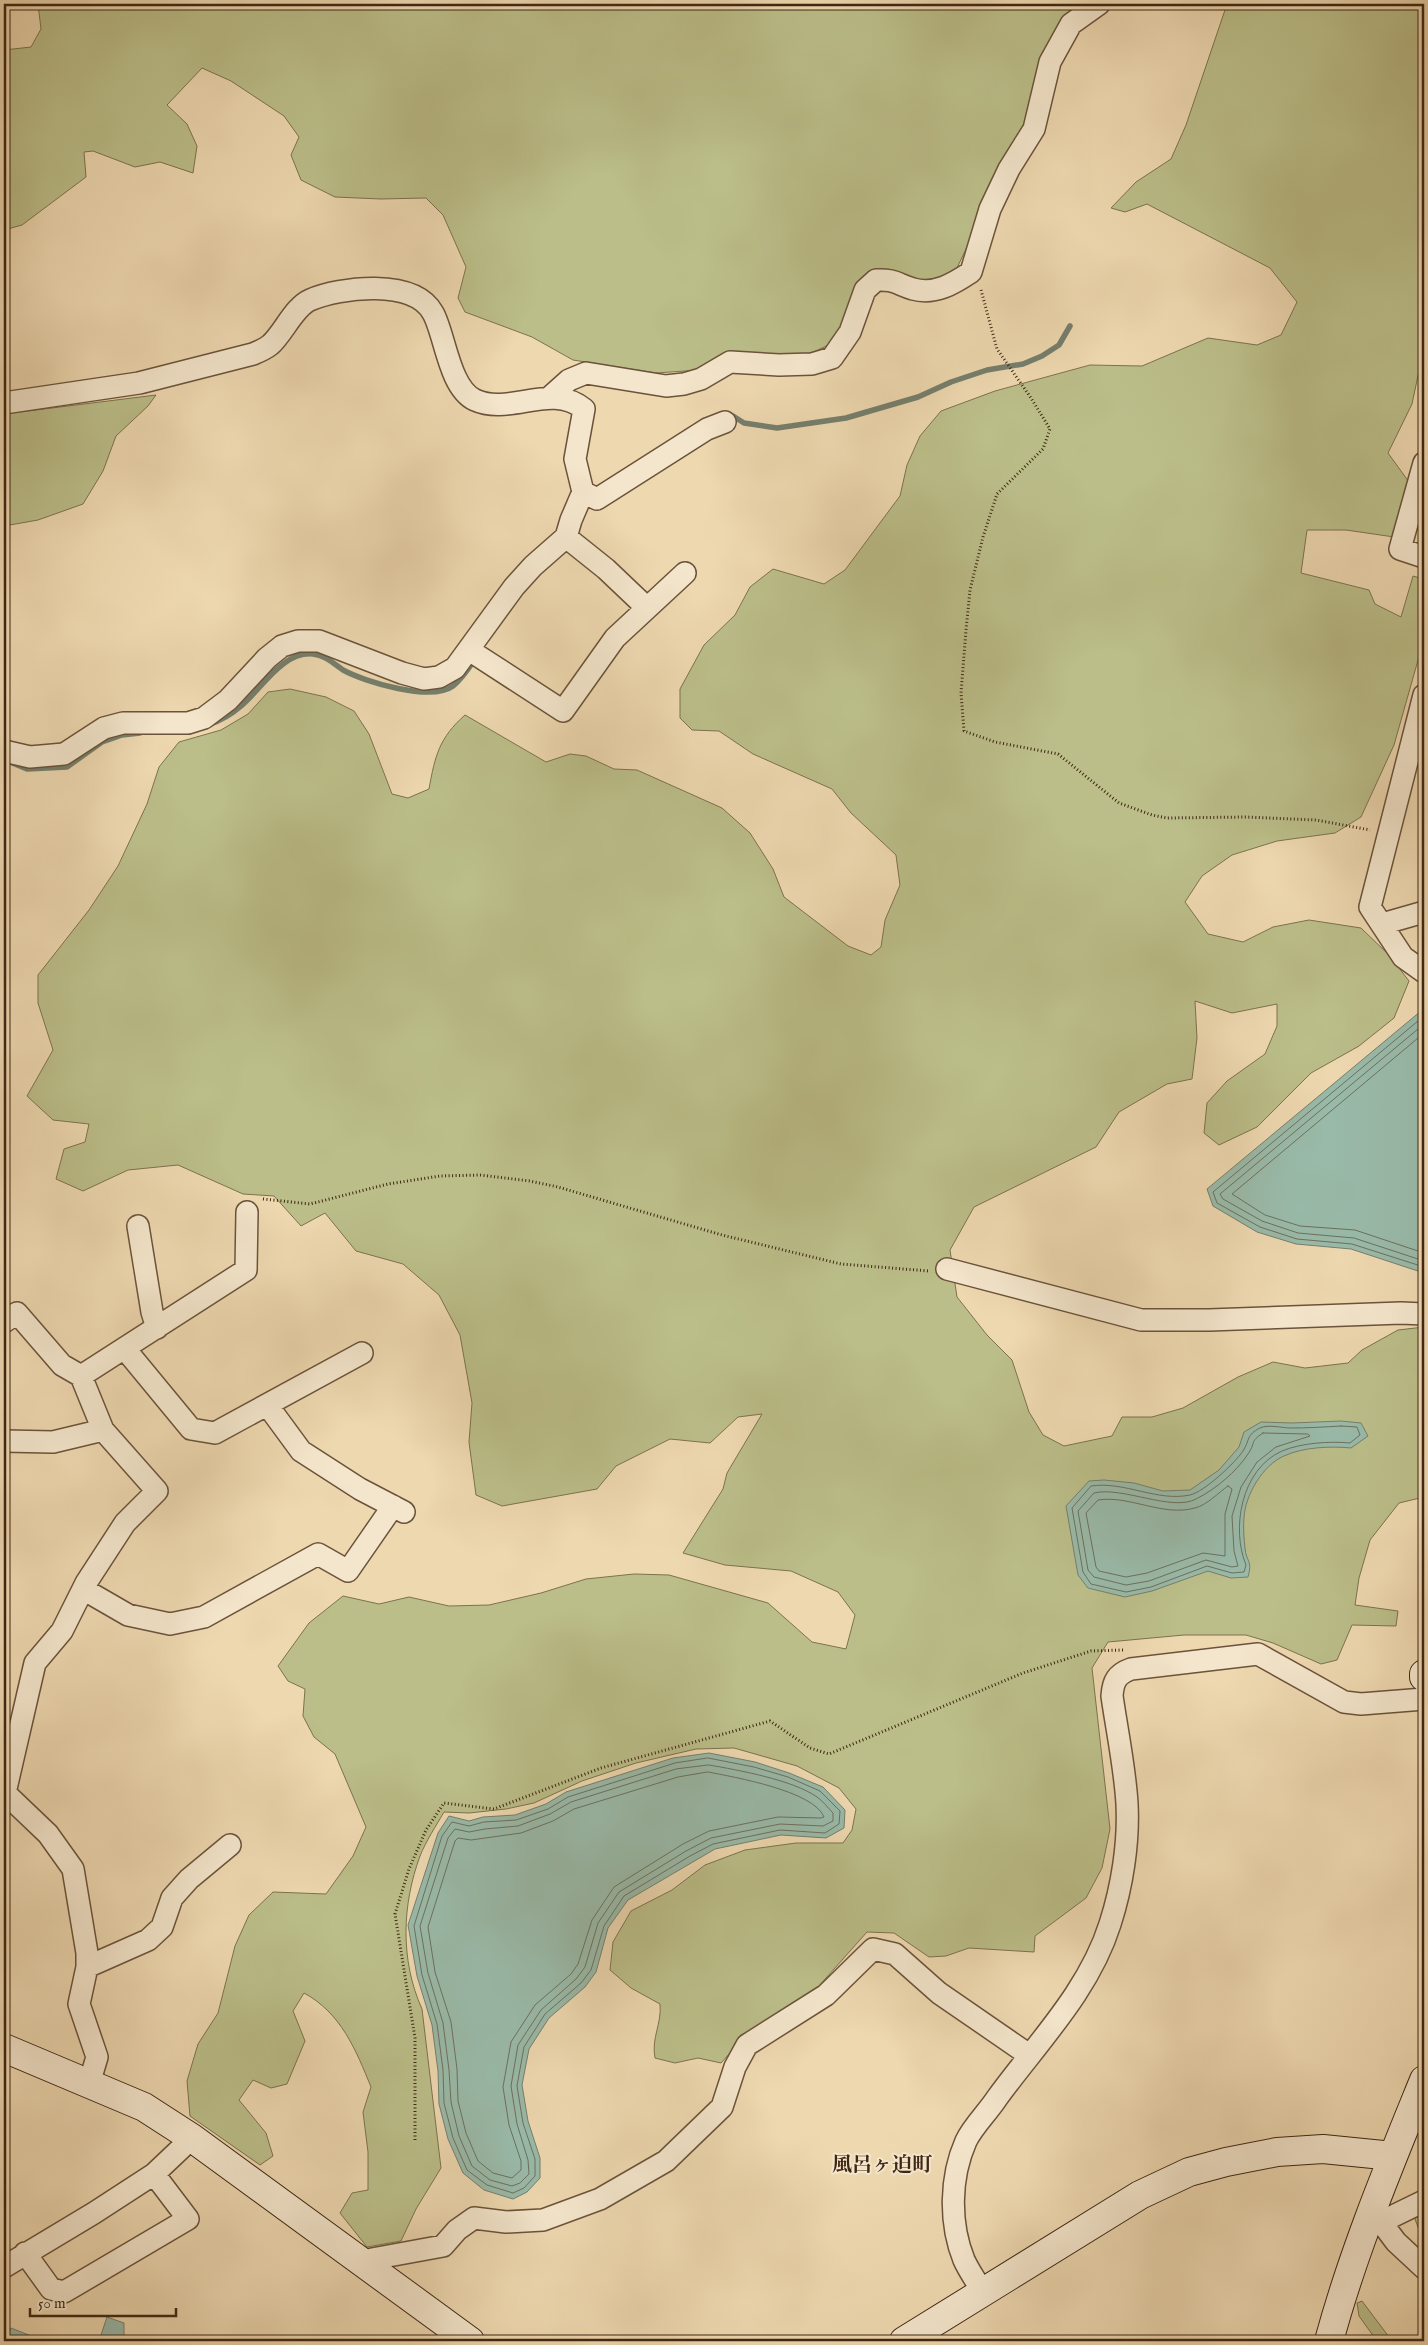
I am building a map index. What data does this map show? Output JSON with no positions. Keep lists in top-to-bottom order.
{
  "districts": ["風呂ヶ迫町"],
  "scale_bar": "50 m"
}
